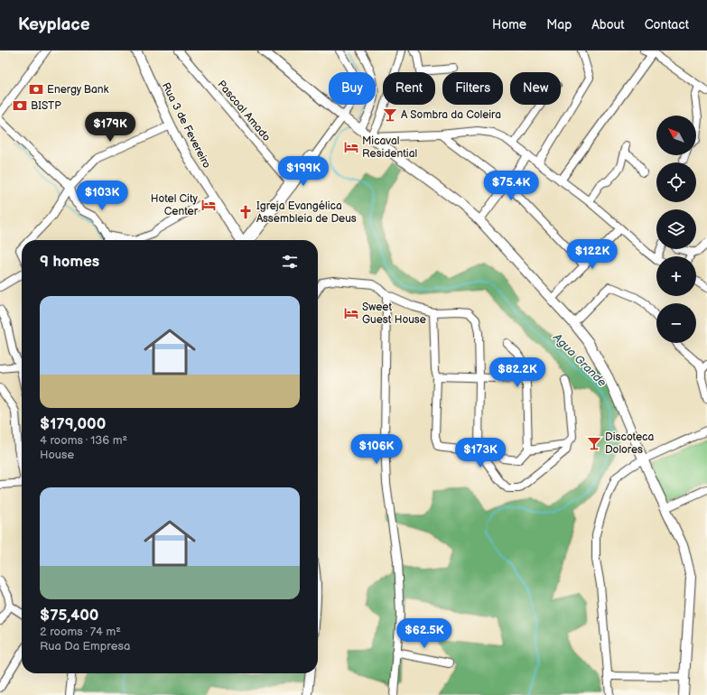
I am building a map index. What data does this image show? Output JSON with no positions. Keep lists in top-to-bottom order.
{
  "streets": {
    "main road": ["Rua 3 de Fevereiro"],
    "street": ["Pascoal Amado"]
  },
  "water": ["Agua Grande"],
  "places": {
    "bank": ["Energy Bank", "BISTP"],
    "bar": ["A Sombra da Coleira", "Discoteca Dolores"],
    "hotel": ["Micaval Residential", "Hotel City Center", "Sweet Guest House"],
    "church": ["Igreja Evangélica Assembleia de Deus"]
  },
  "north": "top left",
  "page": {
    "header": "Keyplace",
    "nav": [
      "Home",
      "Map",
      "About",
      "Contact"
    ],
    "chip": [
      "Buy",
      "Rent",
      "Filters",
      "New"
    ],
    "price": [
      "$179K",
      "$199K",
      "$75.4K",
      "$103K",
      "$122K",
      "$82.2K",
      "$106K",
      "$173K",
      "$62.5K"
    ],
    "map_buttons": ["+", "−"],
    "heading": "9 homes",
    "list": [
      {
        "name": "$179,000",
        "note": "4 rooms · 136 m² · House"
      },
      {
        "name": "$75,400",
        "note": "2 rooms · 74 m² · Rua Da Empresa"
      }
    ]
  }
}
